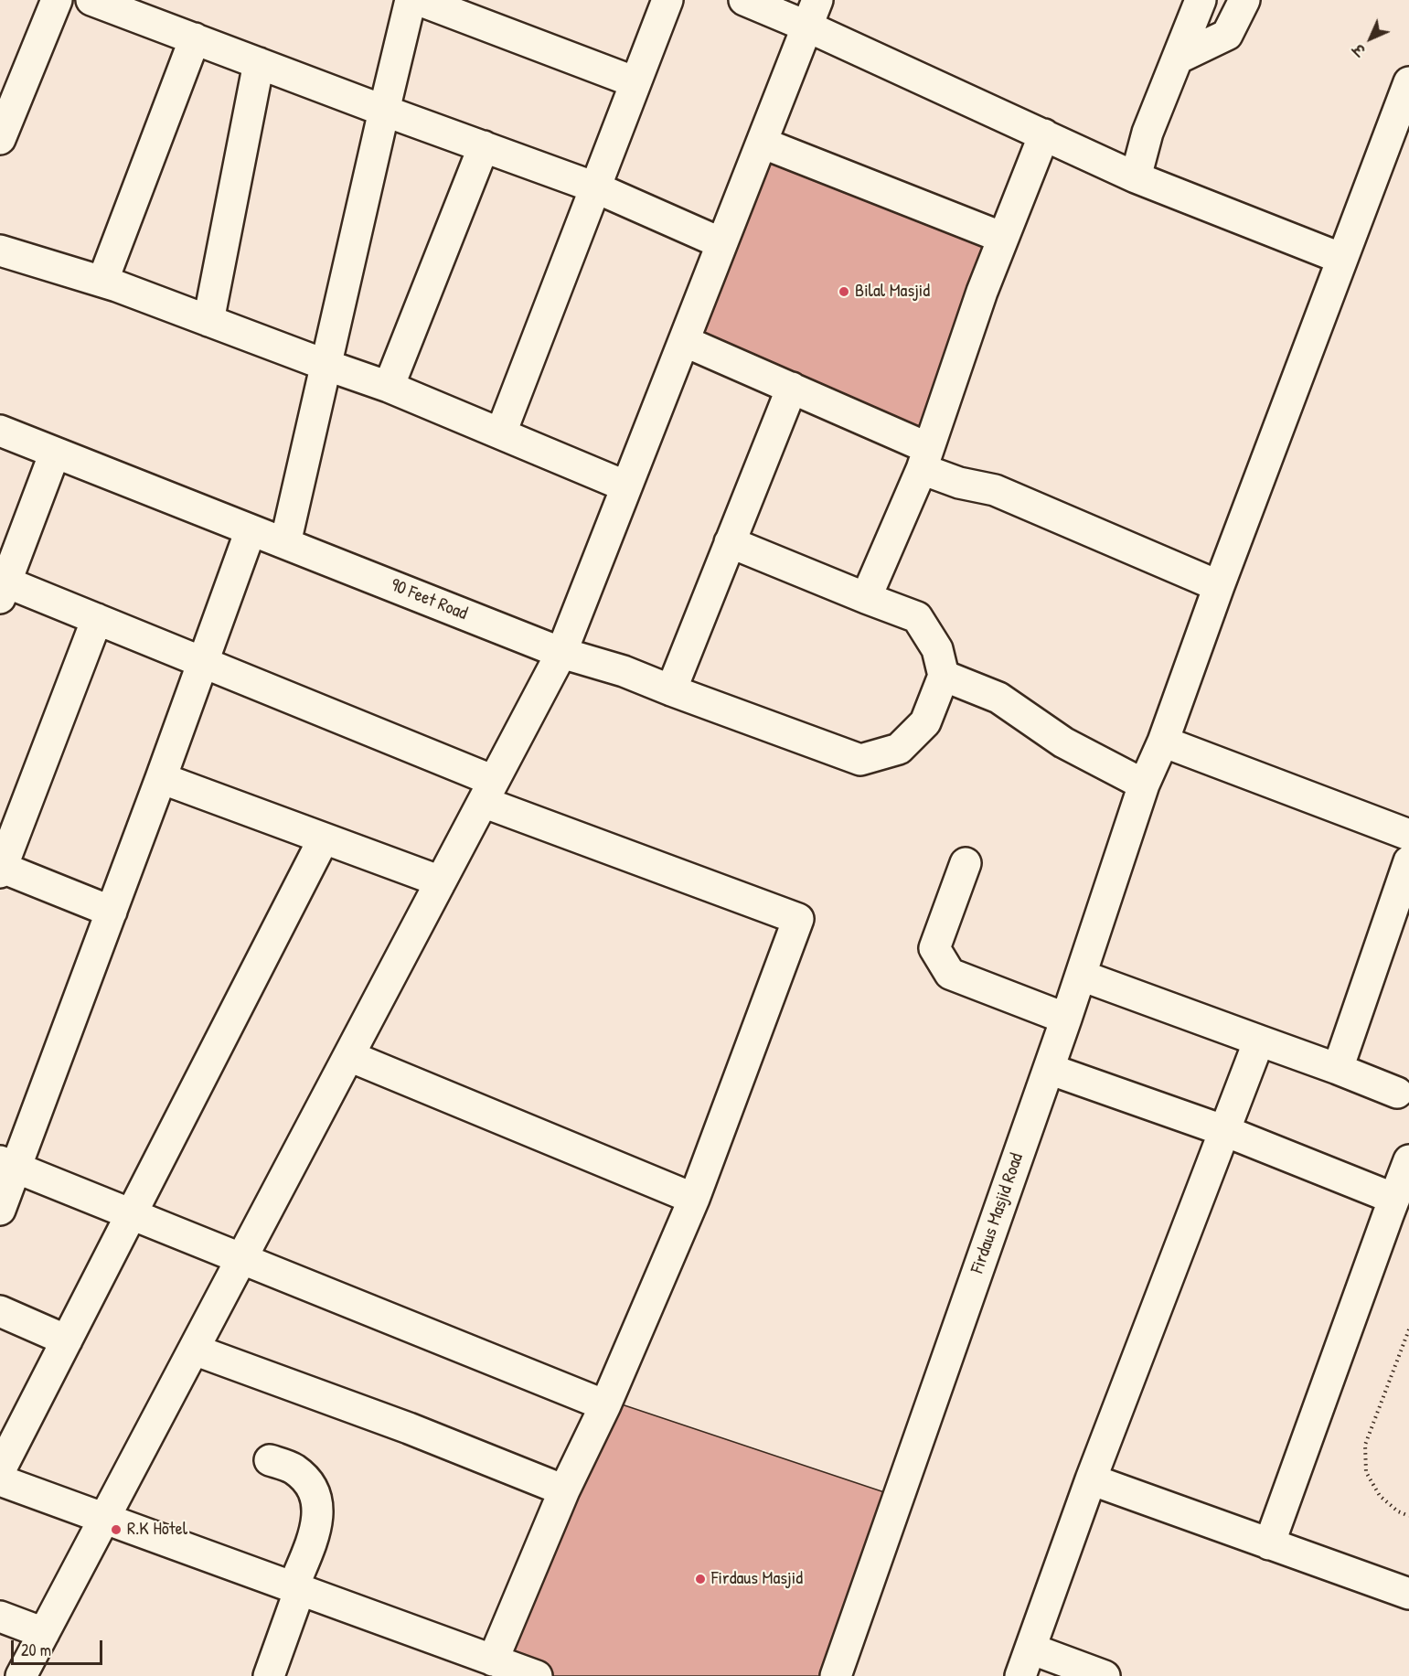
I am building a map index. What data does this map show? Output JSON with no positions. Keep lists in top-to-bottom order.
{
  "streets": {
    "street": ["90 Feet Road", "Firdaus Masjid Road"]
  },
  "places": ["Bilal Masjid", "R.K Hotel", "Firdaus Masjid"],
  "scale_bar": "20 m",
  "north": "bottom left"
}
